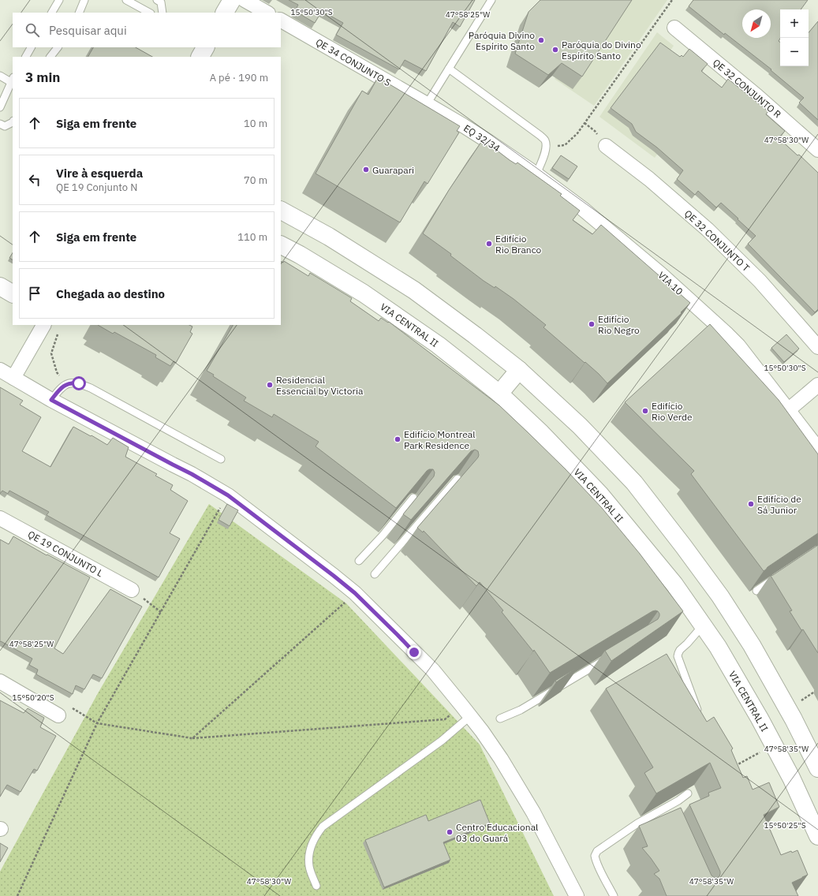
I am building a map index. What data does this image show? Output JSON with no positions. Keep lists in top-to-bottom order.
{
  "streets": {
    "street": [
      "QE 34 CONJUNTO S",
      "QE 32 CONJUNTO R",
      "EQ 32/34",
      "QE 32 CONJUNTO T",
      "VIA 10",
      "VIA CENTRAL II",
      "QE 19 CONJUNTO L"
    ]
  },
  "crossings": [
    ["QE 34 CONJUNTO S", "EQ 32/34"],
    ["EQ 32/34", "VIA 10"]
  ],
  "places": [
    "Paróquia Divino Espírito Santo",
    "Paróquia do Divino Espírito Santo",
    "Guarapari",
    "Edifício Rio Branco",
    "Edifício Rio Negro",
    "Residencial Essencial by Victoria",
    "Edifício Rio Verde",
    "Edifício Montreal Park Residence",
    "Edifício de Sá Junior",
    "Centro Educacional 03 do Guará"
  ],
  "north": "bottom left",
  "page": {
    "map_buttons": ["+", "−"],
    "search": "Pesquisar aqui",
    "heading": ["3 min", "A pé · 190 m"],
    "list": [
      ["Siga em frente", "10 m"],
      ["Vire à esquerda", "QE 19 Conjunto N", "70 m"],
      ["Siga em frente", "110 m"],
      "Chegada ao destino"
    ]
  },
  "coordinates": [
    "15°50'30\"S",
    "47°58'25\"W",
    "47°58'30\"W",
    "15°50'20\"S",
    "47°58'35\"W",
    "15°50'25\"S"
  ]
}
